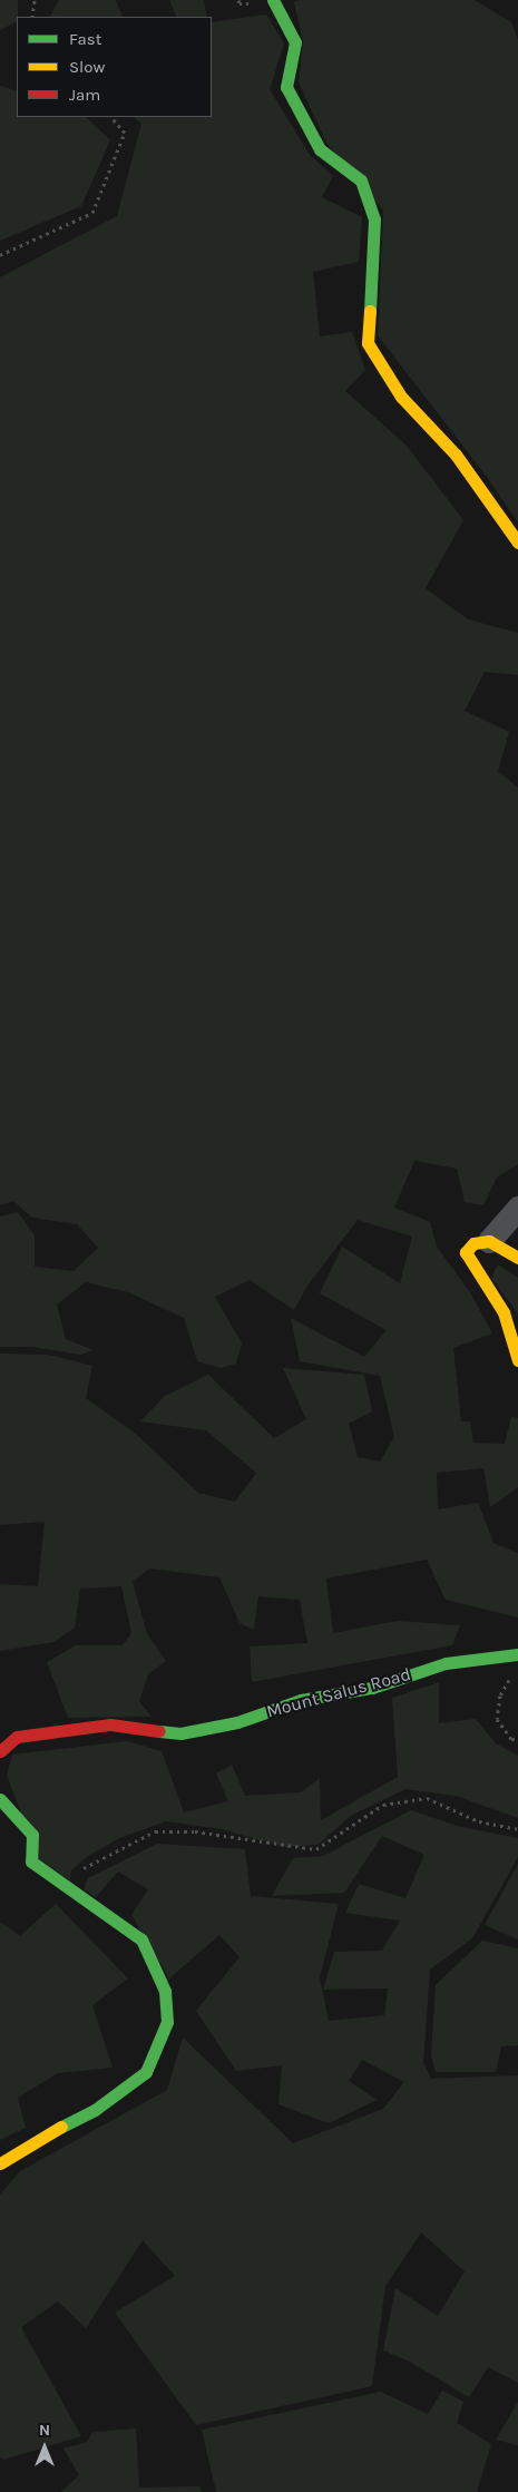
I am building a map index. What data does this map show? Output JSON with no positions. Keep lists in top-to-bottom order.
{
  "streets": {
    "street": ["Mount Salus Road"]
  },
  "legend": ["Fast", "Slow", "Jam"],
  "north": "top"
}
